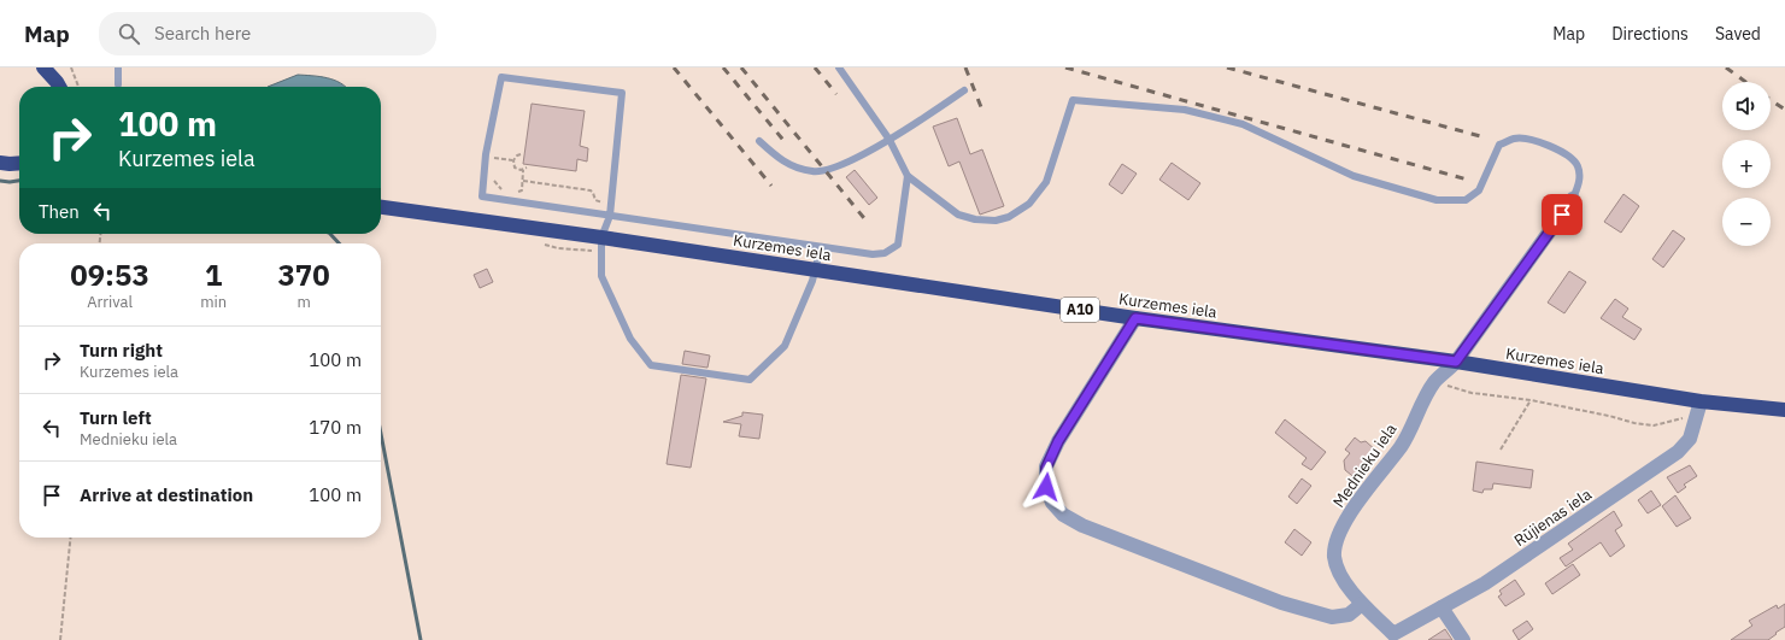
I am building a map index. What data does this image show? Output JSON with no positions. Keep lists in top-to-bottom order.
{
  "streets": {
    "highway": ["Kurzemes iela", "A10"],
    "street": ["Mednieku iela", "Rūjienas iela"]
  },
  "crossings": [
    ["Kurzemes iela", "Mednieku iela"],
    ["Kurzemes iela", "Rūjienas iela"],
    ["Mednieku iela", "Rūjienas iela"]
  ],
  "page": {
    "header": "Map",
    "search": "Search here",
    "nav": ["Map", "Directions", "Saved"],
    "map_buttons": ["+", "−"],
    "turn": ["100 m", "Kurzemes iela"],
    "then": "Then",
    "eta": [
      "09:53",
      "Arrival",
      "1",
      "min",
      "370",
      "m"
    ],
    "list": [
      {
        "name": "Turn right",
        "note": "Kurzemes iela",
        "value": "100 m"
      },
      {
        "name": "Turn left",
        "note": "Mednieku iela",
        "value": "170 m"
      },
      {
        "name": "Arrive at destination",
        "value": "100 m"
      }
    ]
  }
}
